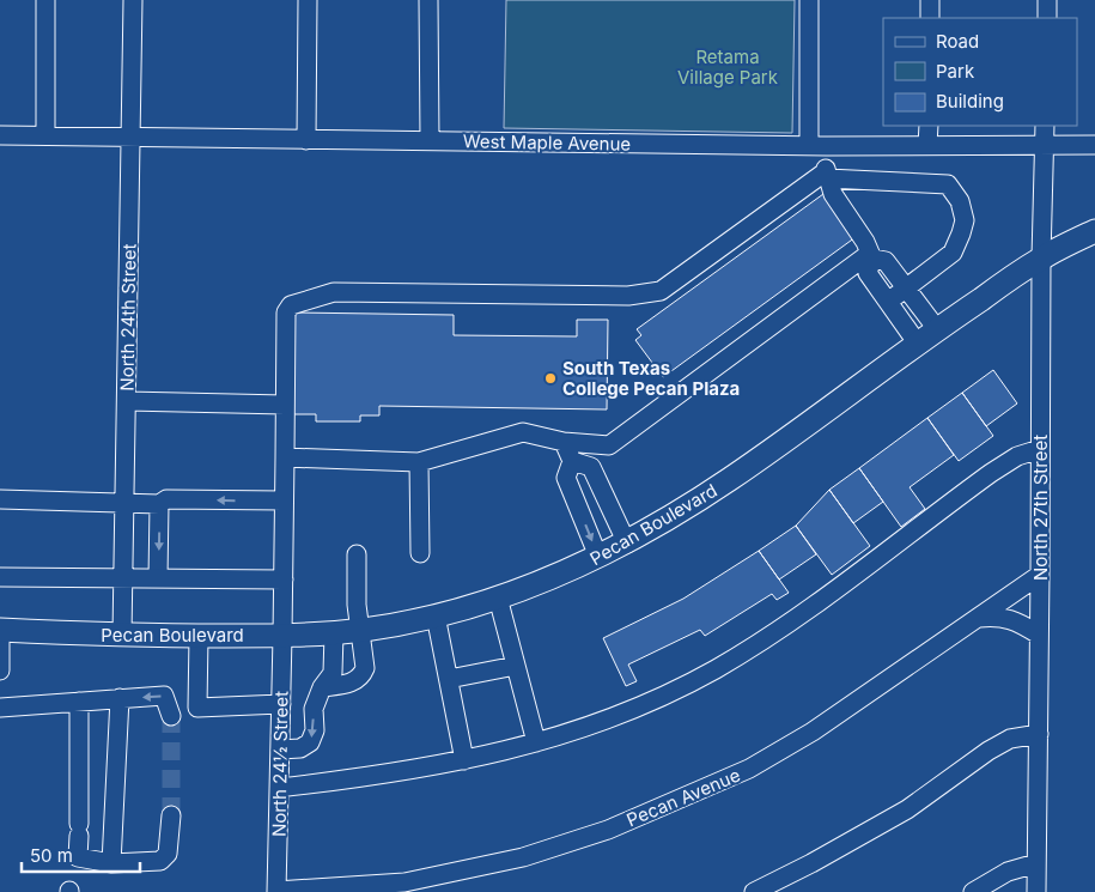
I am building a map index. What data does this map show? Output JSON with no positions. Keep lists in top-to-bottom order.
{
  "streets": {
    "main road": ["Pecan Boulevard"],
    "street": [
      "West Maple Avenue",
      "North 24th Street",
      "North 27th Street",
      "North 24½ Street",
      "Pecan Avenue"
    ]
  },
  "crossings": [
    ["West Maple Avenue", "North 24th Street"],
    ["West Maple Avenue", "North 27th Street"],
    ["North 24th Street", "Pecan Boulevard"],
    ["North 27th Street", "Pecan Boulevard"],
    ["North 27th Street", "Pecan Avenue"],
    ["Pecan Boulevard", "North 24½ Street"],
    ["North 24½ Street", "Pecan Avenue"]
  ],
  "parks": ["Retama Village Park"],
  "places": ["South Texas College Pecan Plaza"],
  "legend": ["Road", "Park", "Building"],
  "scale_bar": "50 m"
}
